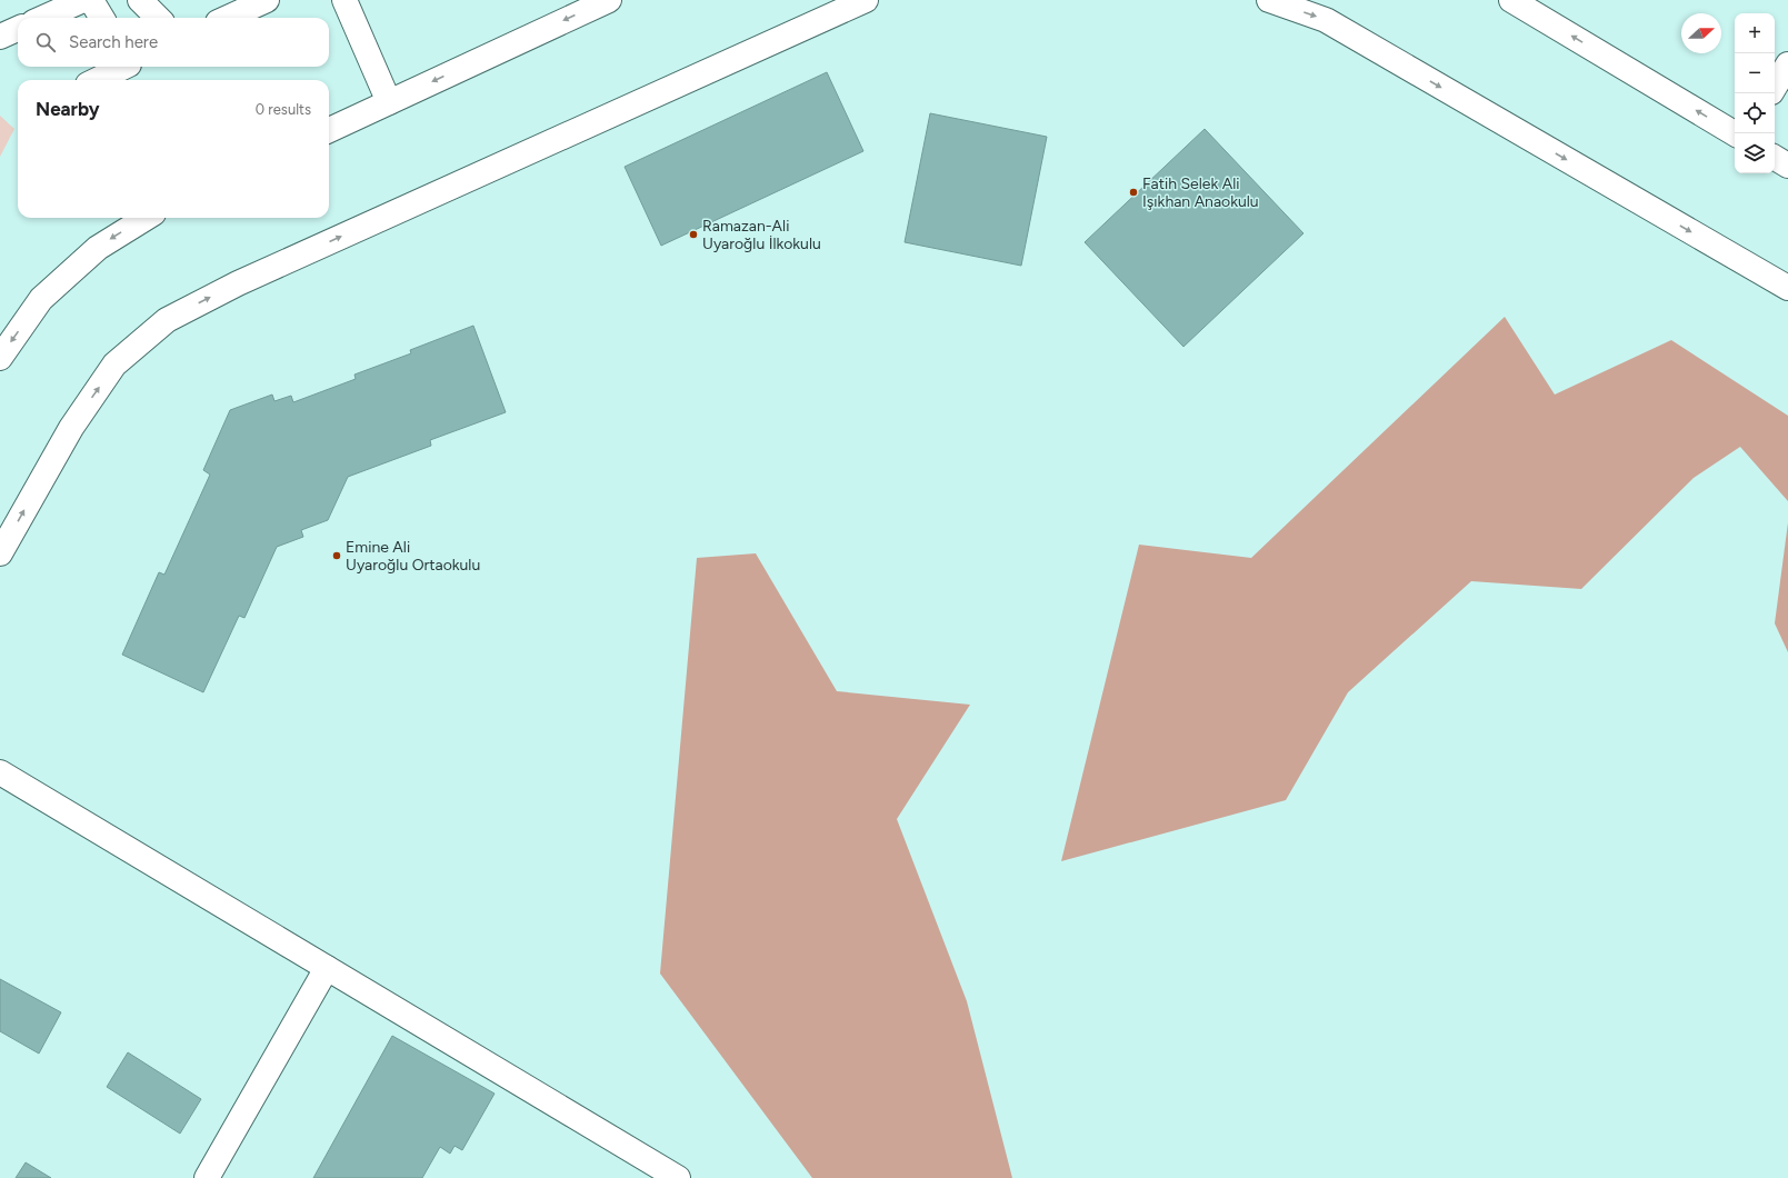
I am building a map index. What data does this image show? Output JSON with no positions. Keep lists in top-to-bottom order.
{
  "places": ["Fatih Selek Ali Işıkhan Anaokulu", "Ramazan-Ali Uyaroğlu İlkokulu", "Emine Ali Uyaroğlu Ortaokulu"],
  "north": "right",
  "page": {
    "map_buttons": ["+", "−"],
    "search": "Search here",
    "heading": ["Nearby", "0 results"]
  }
}
